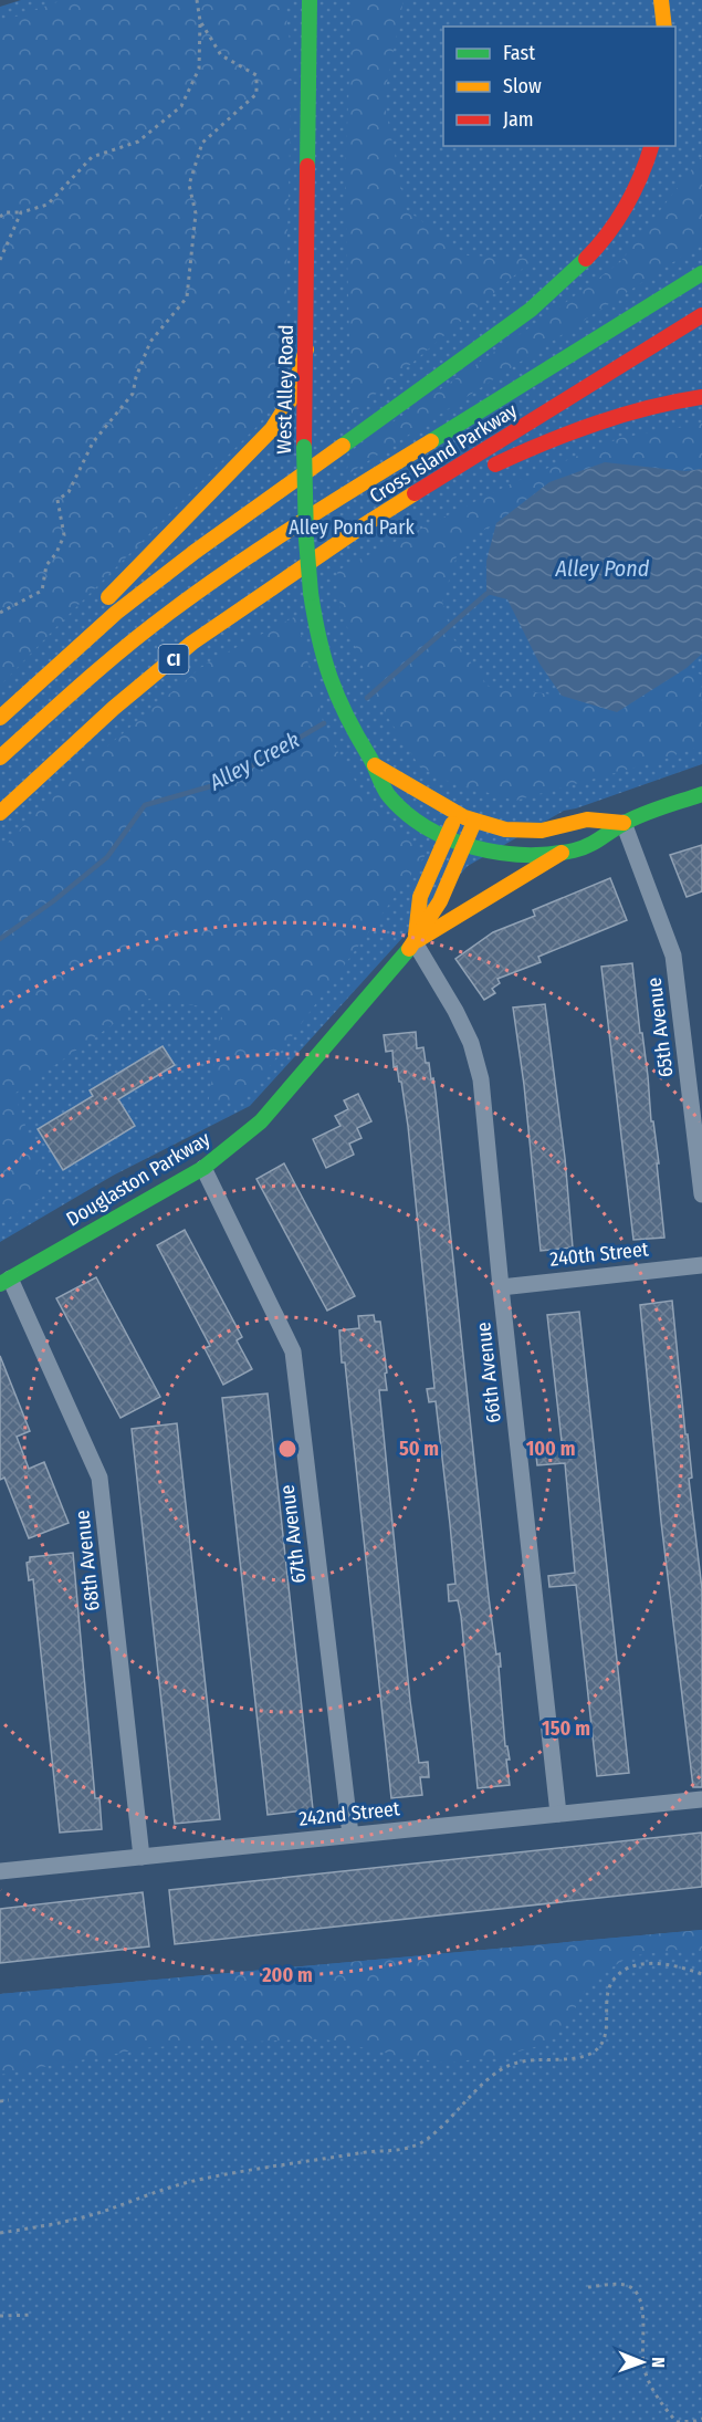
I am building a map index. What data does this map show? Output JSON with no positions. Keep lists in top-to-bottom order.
{
  "streets": {
    "main road": [
      "West Alley Road",
      "Cross Island Parkway",
      "CI",
      "Douglaston Parkway"
    ],
    "street": [
      "65th Avenue",
      "240th Street",
      "66th Avenue",
      "67th Avenue",
      "68th Avenue",
      "242nd Street"
    ]
  },
  "crossings": [
    ["West Alley Road", "Douglaston Parkway"],
    ["65th Avenue", "Douglaston Parkway"],
    ["Douglaston Parkway", "66th Avenue"],
    ["Douglaston Parkway", "67th Avenue"],
    ["Douglaston Parkway", "68th Avenue"],
    ["240th Street", "66th Avenue"],
    ["66th Avenue", "242nd Street"],
    ["67th Avenue", "242nd Street"],
    ["68th Avenue", "242nd Street"]
  ],
  "water": ["Alley Pond", "Alley Creek"],
  "parks": ["Alley Pond Park"],
  "legend": ["Fast", "Slow", "Jam"],
  "north": "right",
  "rings": [
    "50 m",
    "100 m",
    "150 m",
    "200 m"
  ]
}
